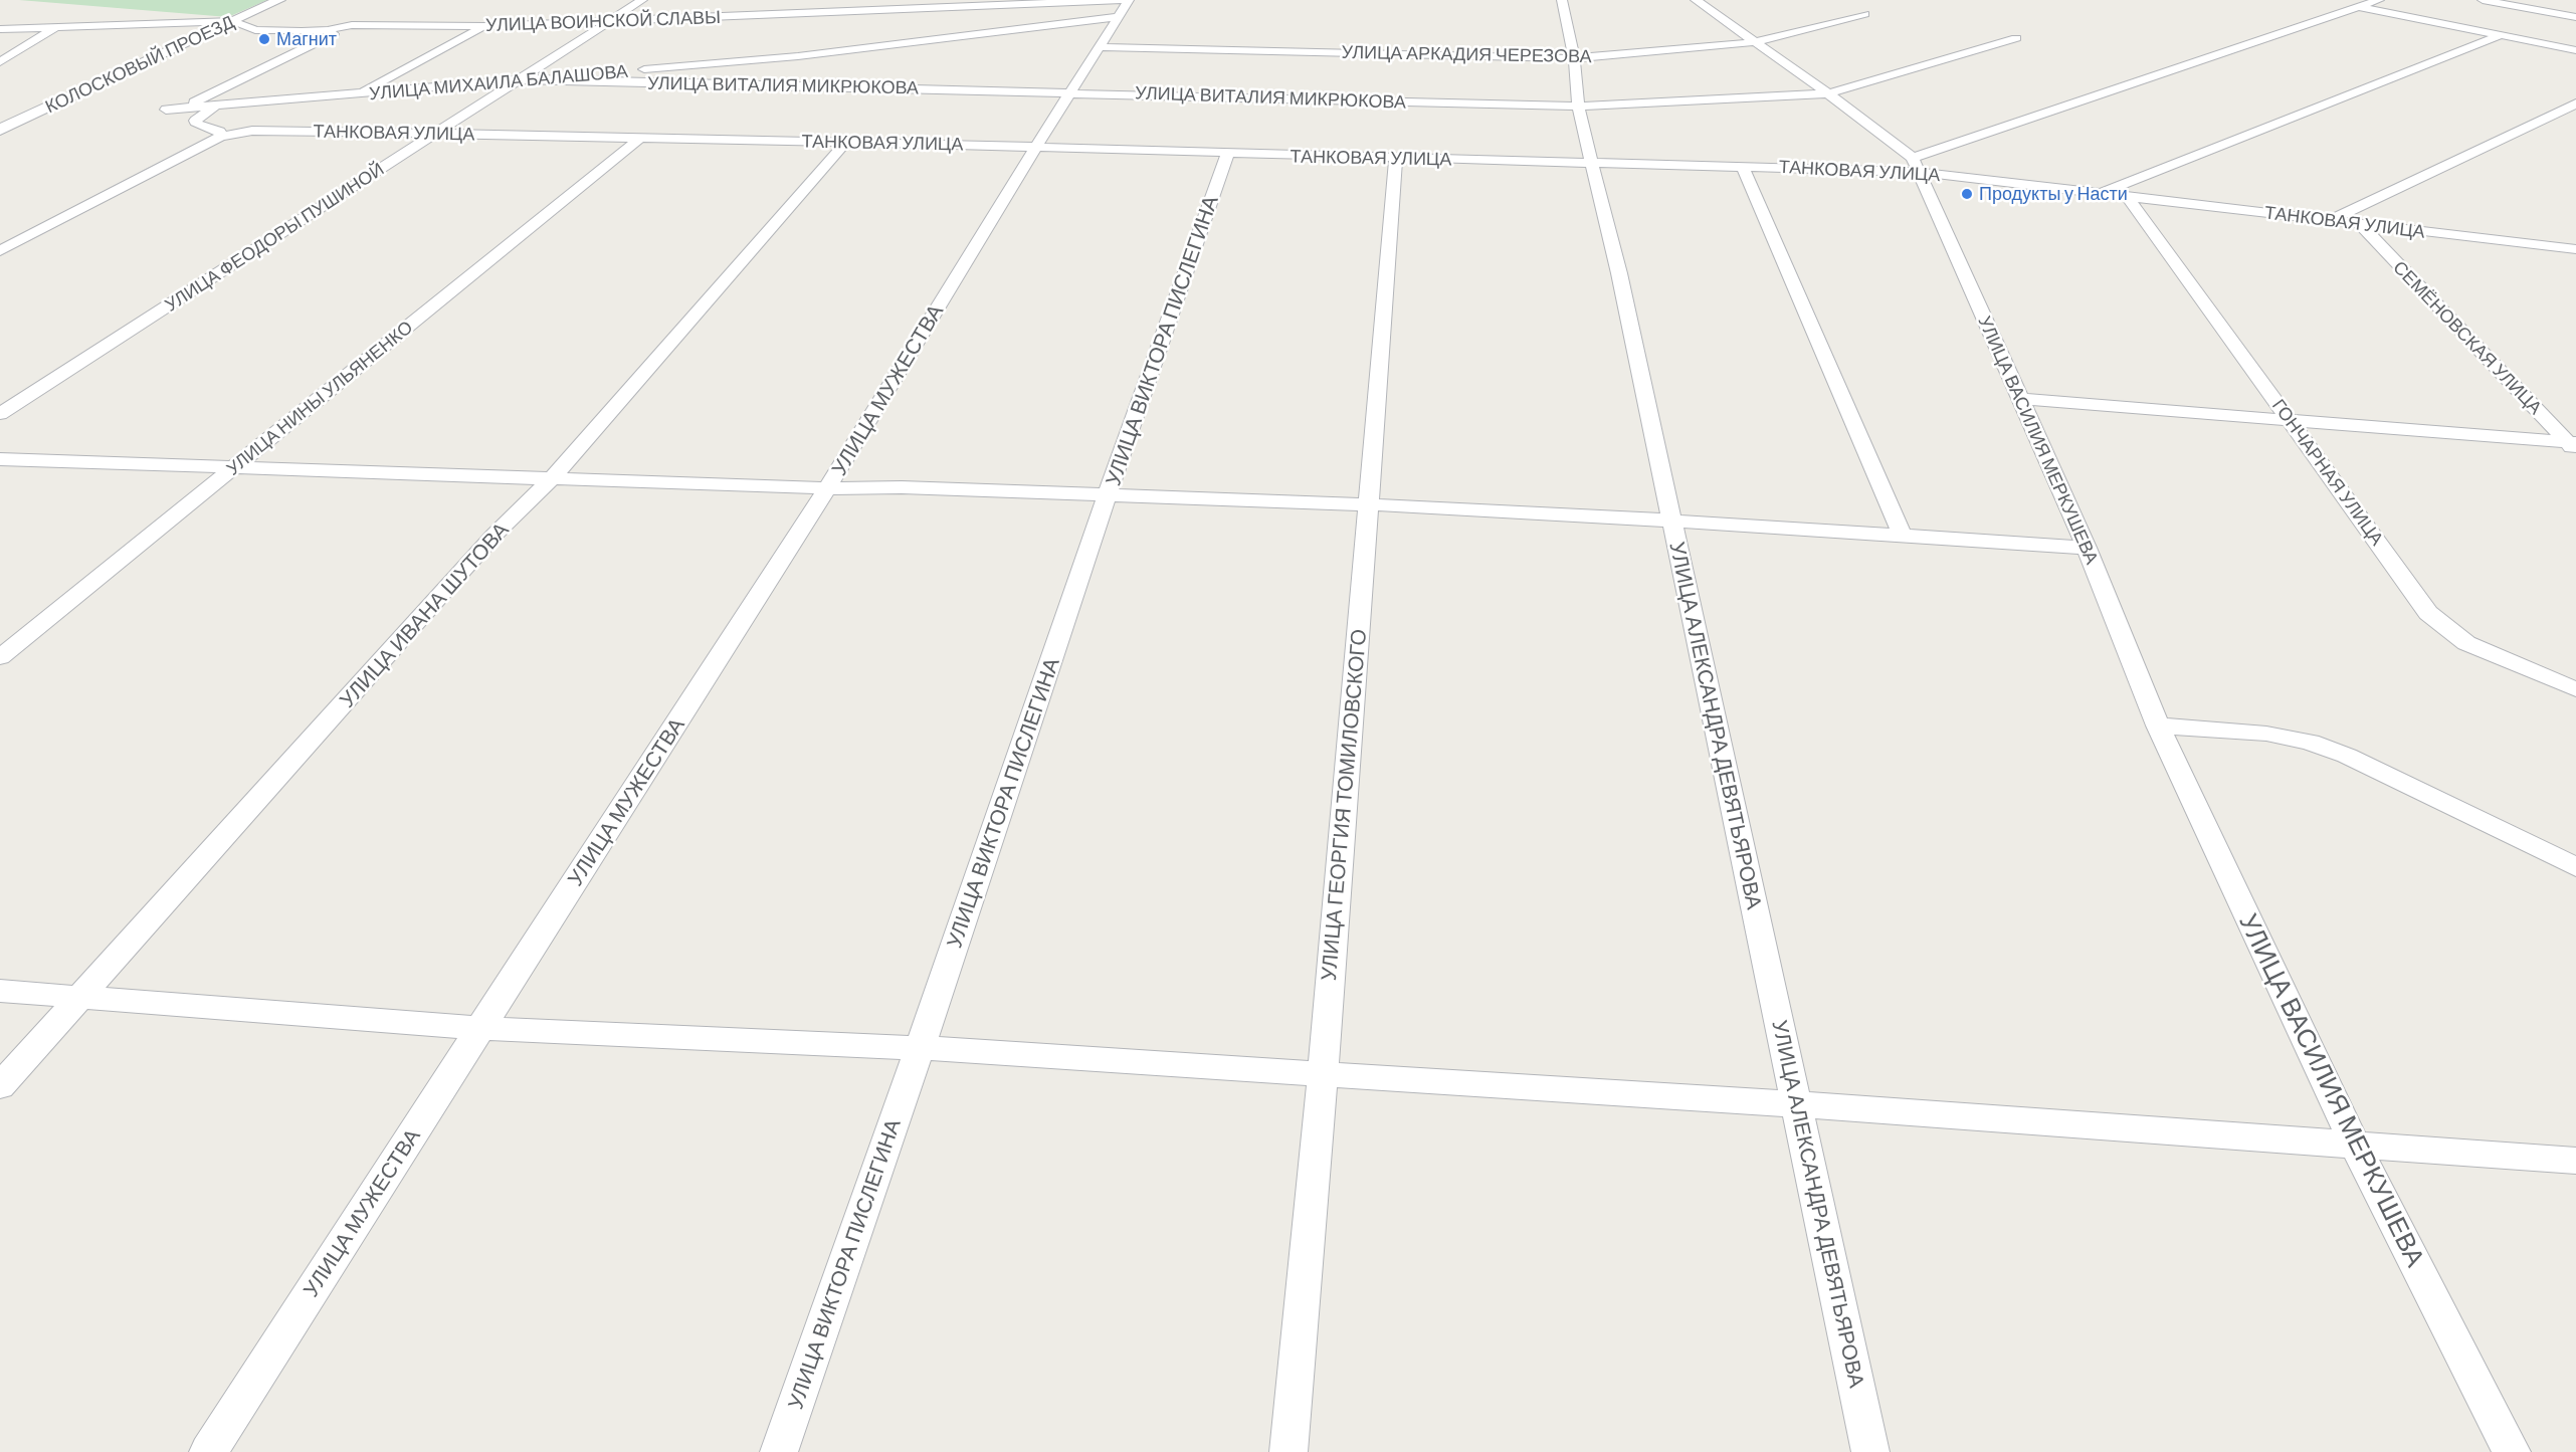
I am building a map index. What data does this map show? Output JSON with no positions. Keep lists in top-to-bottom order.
{
  "streets": {
    "street": [
      "УЛИЦА ВОИНСКОЙ СЛАВЫ",
      "УЛИЦА АРКАДИЯ ЧЕРЕЗОВА",
      "КОЛОСКОВЫЙ ПРОЕЗД",
      "УЛИЦА МИХАИЛА БАЛАШОВА",
      "УЛИЦА ВИТАЛИЯ МИКРЮКОВА",
      "ТАНКОВАЯ УЛИЦА",
      "УЛИЦА ФЕОДОРЫ ПУШИНОЙ",
      "СЕМЁНОВСКАЯ УЛИЦА",
      "УЛИЦА ВИКТОРА ПИСЛЕГИНА",
      "УЛИЦА МУЖЕСТВА",
      "УЛИЦА НИНЫ УЛЬЯНЕНКО",
      "УЛИЦА ВАСИЛИЯ МЕРКУШЕВА",
      "ГОНЧАРНАЯ УЛИЦА",
      "УЛИЦА ИВАНА ШУТОВА",
      "УЛИЦА АЛЕКСАНДРА ДЕВЯТЬЯРОВА",
      "УЛИЦА ГЕОРГИЯ ТОМИЛОВСКОГО"
    ]
  },
  "crossings": [
    ["УЛИЦА ВОИНСКОЙ СЛАВЫ", "КОЛОСКОВЫЙ ПРОЕЗД"],
    ["УЛИЦА ВОИНСКОЙ СЛАВЫ", "УЛИЦА ФЕОДОРЫ ПУШИНОЙ"],
    ["УЛИЦА АРКАДИЯ ЧЕРЕЗОВА", "УЛИЦА МУЖЕСТВА"],
    ["УЛИЦА АРКАДИЯ ЧЕРЕЗОВА", "УЛИЦА ВАСИЛИЯ МЕРКУШЕВА"],
    ["УЛИЦА АРКАДИЯ ЧЕРЕЗОВА", "УЛИЦА АЛЕКСАНДРА ДЕВЯТЬЯРОВА"],
    ["УЛИЦА МИХАИЛА БАЛАШОВА", "УЛИЦА ВИТАЛИЯ МИКРЮКОВА"],
    ["УЛИЦА МИХАИЛА БАЛАШОВА", "УЛИЦА ФЕОДОРЫ ПУШИНОЙ"],
    ["УЛИЦА МИХАИЛА БАЛАШОВА", "УЛИЦА МУЖЕСТВА"],
    ["УЛИЦА ВИТАЛИЯ МИКРЮКОВА", "УЛИЦА ФЕОДОРЫ ПУШИНОЙ"],
    ["УЛИЦА ВИТАЛИЯ МИКРЮКОВА", "УЛИЦА МУЖЕСТВА"],
    ["УЛИЦА ВИТАЛИЯ МИКРЮКОВА", "УЛИЦА ВАСИЛИЯ МЕРКУШЕВА"],
    ["УЛИЦА ВИТАЛИЯ МИКРЮКОВА", "УЛИЦА АЛЕКСАНДРА ДЕВЯТЬЯРОВА"],
    ["ТАНКОВАЯ УЛИЦА", "УЛИЦА ФЕОДОРЫ ПУШИНОЙ"],
    ["ТАНКОВАЯ УЛИЦА", "СЕМЁНОВСКАЯ УЛИЦА"],
    ["ТАНКОВАЯ УЛИЦА", "УЛИЦА ВИКТОРА ПИСЛЕГИНА"],
    ["ТАНКОВАЯ УЛИЦА", "УЛИЦА МУЖЕСТВА"],
    ["ТАНКОВАЯ УЛИЦА", "УЛИЦА НИНЫ УЛЬЯНЕНКО"],
    ["ТАНКОВАЯ УЛИЦА", "УЛИЦА ВАСИЛИЯ МЕРКУШЕВА"],
    ["ТАНКОВАЯ УЛИЦА", "ГОНЧАРНАЯ УЛИЦА"],
    ["ТАНКОВАЯ УЛИЦА", "УЛИЦА ИВАНА ШУТОВА"],
    ["ТАНКОВАЯ УЛИЦА", "УЛИЦА АЛЕКСАНДРА ДЕВЯТЬЯРОВА"],
    ["ТАНКОВАЯ УЛИЦА", "УЛИЦА ГЕОРГИЯ ТОМИЛОВСКОГО"]
  ],
  "places": ["Магнит", "Продукты у Насти"]
}
